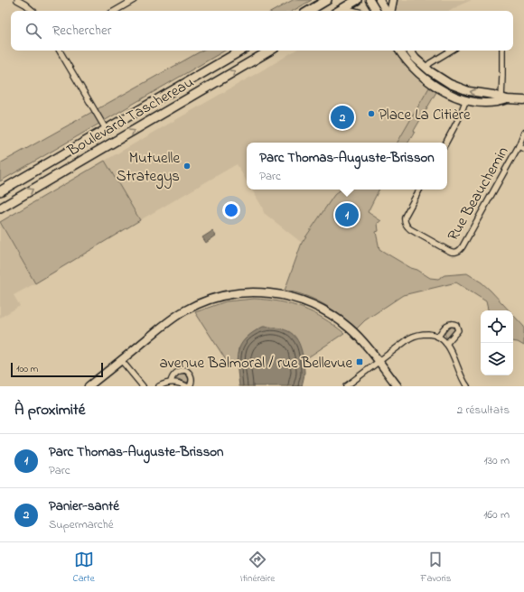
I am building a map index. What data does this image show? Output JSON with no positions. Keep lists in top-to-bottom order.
{
  "streets": {
    "main road": ["Boulevard Taschereau"],
    "street": ["Rue Beauchemin"]
  },
  "places": {
    "other": ["Place La Citière", "Mutuelle Strategys"],
    "transit": ["avenue Balmoral / rue Bellevue"]
  },
  "scale_bar": "100 m",
  "page": {
    "search": "Rechercher",
    "pins": ["2", "1"],
    "popup": ["Parc Thomas-Auguste-Brisson", "Parc"],
    "scale": "100 m",
    "heading": ["À proximité", "2 résultats"],
    "list": [
      {
        "mark": "1",
        "name": "Parc Thomas-Auguste-Brisson",
        "note": "Parc",
        "value": "130 m"
      },
      {
        "mark": "2",
        "name": "Panier-santé",
        "note": "Supermarché",
        "value": "160 m"
      }
    ],
    "nav": ["Carte", "Itinéraire", "Favoris"]
  }
}
